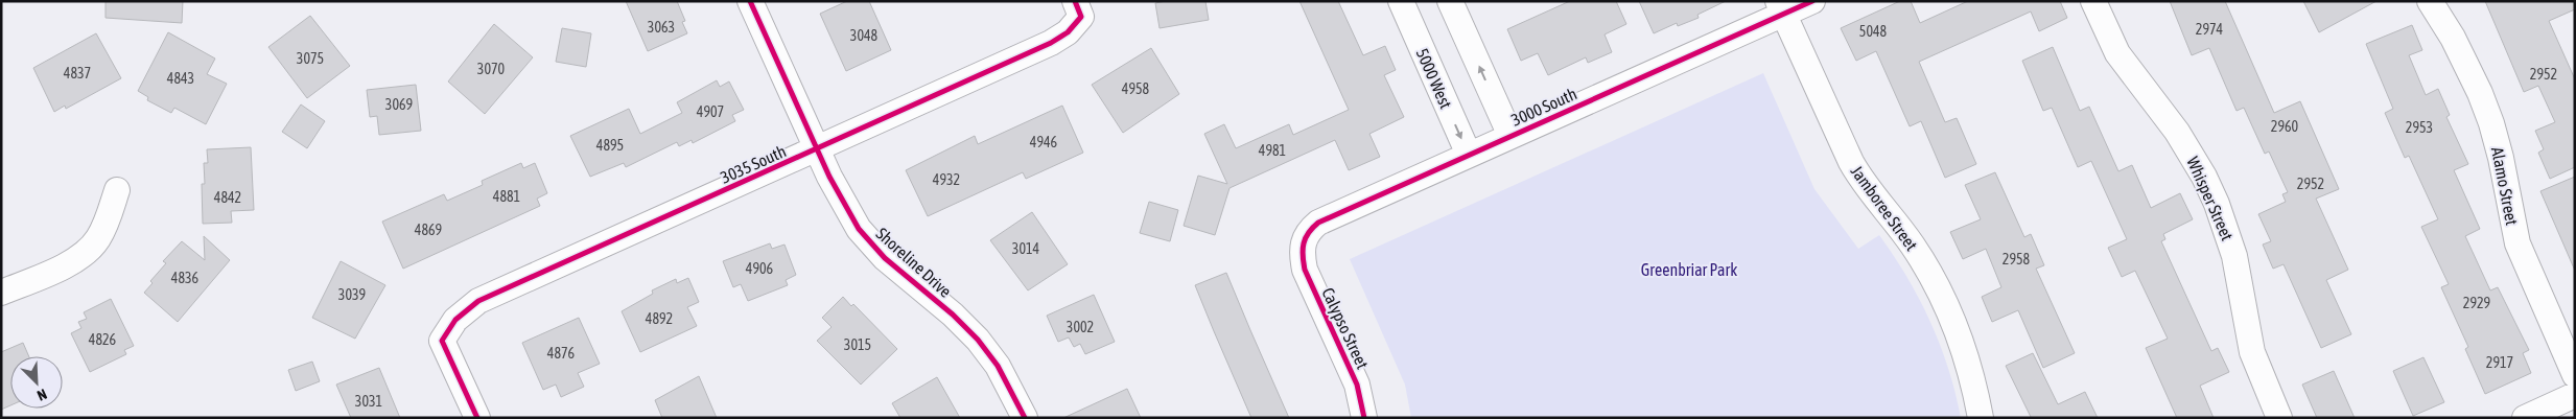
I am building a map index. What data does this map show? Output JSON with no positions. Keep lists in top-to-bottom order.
{
  "streets": {
    "street": [
      "5000 West",
      "3000 South",
      "3035 South",
      "Alamo Street",
      "Whisper Street",
      "Jamboree Street",
      "Shoreline Drive",
      "Calypso Street"
    ]
  },
  "crossings": [
    ["5000 West", "3000 South"],
    ["3000 South", "Jamboree Street"],
    ["3000 South", "Calypso Street"],
    ["3035 South", "Shoreline Drive"]
  ],
  "parks": ["Greenbriar Park"],
  "house_numbers": [
    "3063",
    "2974",
    "5048",
    "3048",
    "3075",
    "3070",
    "4837",
    "2952",
    "4843",
    "4958",
    "3069",
    "4907",
    "2960",
    "2953",
    "4946",
    "4895",
    "4981",
    "4932",
    "2952",
    "4881",
    "4842",
    "4869",
    "3014",
    "2958",
    "4906",
    "4836",
    "3039",
    "2929",
    "4892",
    "3002",
    "4826",
    "3015",
    "4876",
    "2917",
    "3031"
  ],
  "north": "bottom right"
}
